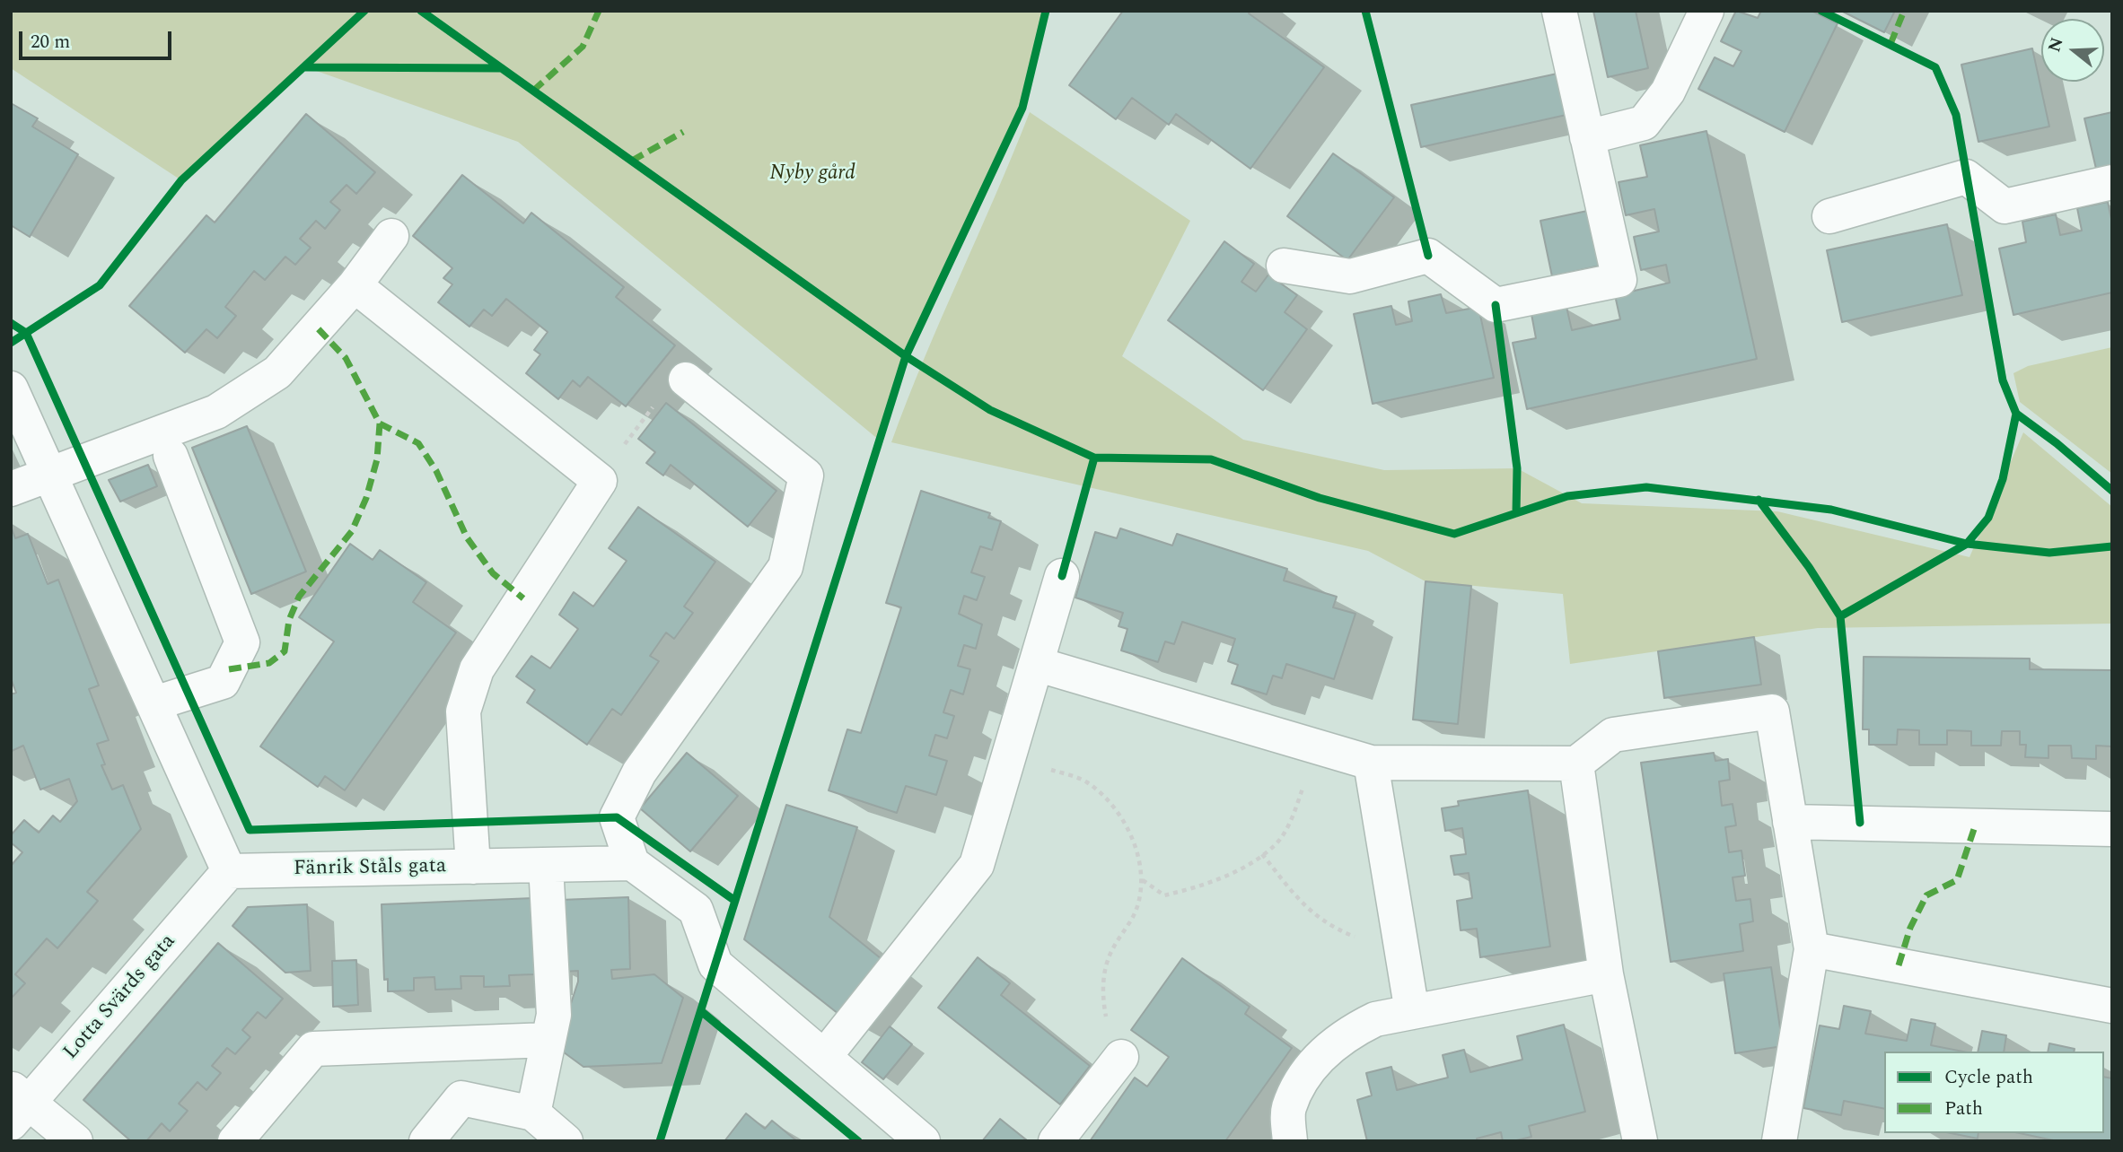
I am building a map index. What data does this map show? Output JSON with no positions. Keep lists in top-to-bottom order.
{
  "streets": {
    "street": ["Fänrik Ståls gata", "Lotta Svärds gata"]
  },
  "crossings": [
    ["Fänrik Ståls gata", "Lotta Svärds gata"]
  ],
  "parks": ["Nyby gård"],
  "legend": ["Cycle path", "Path"],
  "scale_bar": "20 m",
  "north": "left"
}
